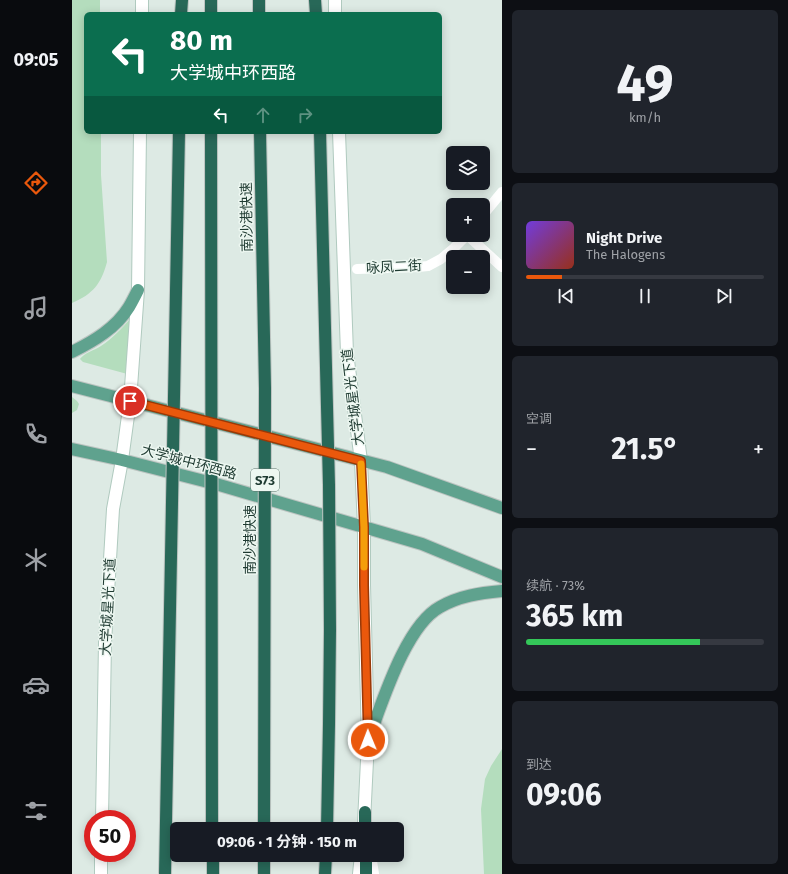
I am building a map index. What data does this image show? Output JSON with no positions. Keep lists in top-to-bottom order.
{
  "streets": {
    "highway": ["南沙港快速", "S73"],
    "main road": ["大学城星光下道", "大学城中环西路"],
    "lane": ["咏凤二街"]
  },
  "crossings": [
    ["大学城星光下道", "大学城中环西路"]
  ],
  "page": {
    "tabs": "09:05",
    "tile": [
      ["49", "km/h"],
      "空调",
      ["续航 · 73%", "365 km"],
      ["到达", "09:06"]
    ],
    "turn": ["80 m", "大学城中环西路"],
    "map_buttons": ["+", "−"],
    "song": ["Night Drive", "The Halogens"],
    "heat": ["−", "21.5°", "+"],
    "limit": "50",
    "trip": "09:06 · 1 分钟 · 150 m"
  }
}
